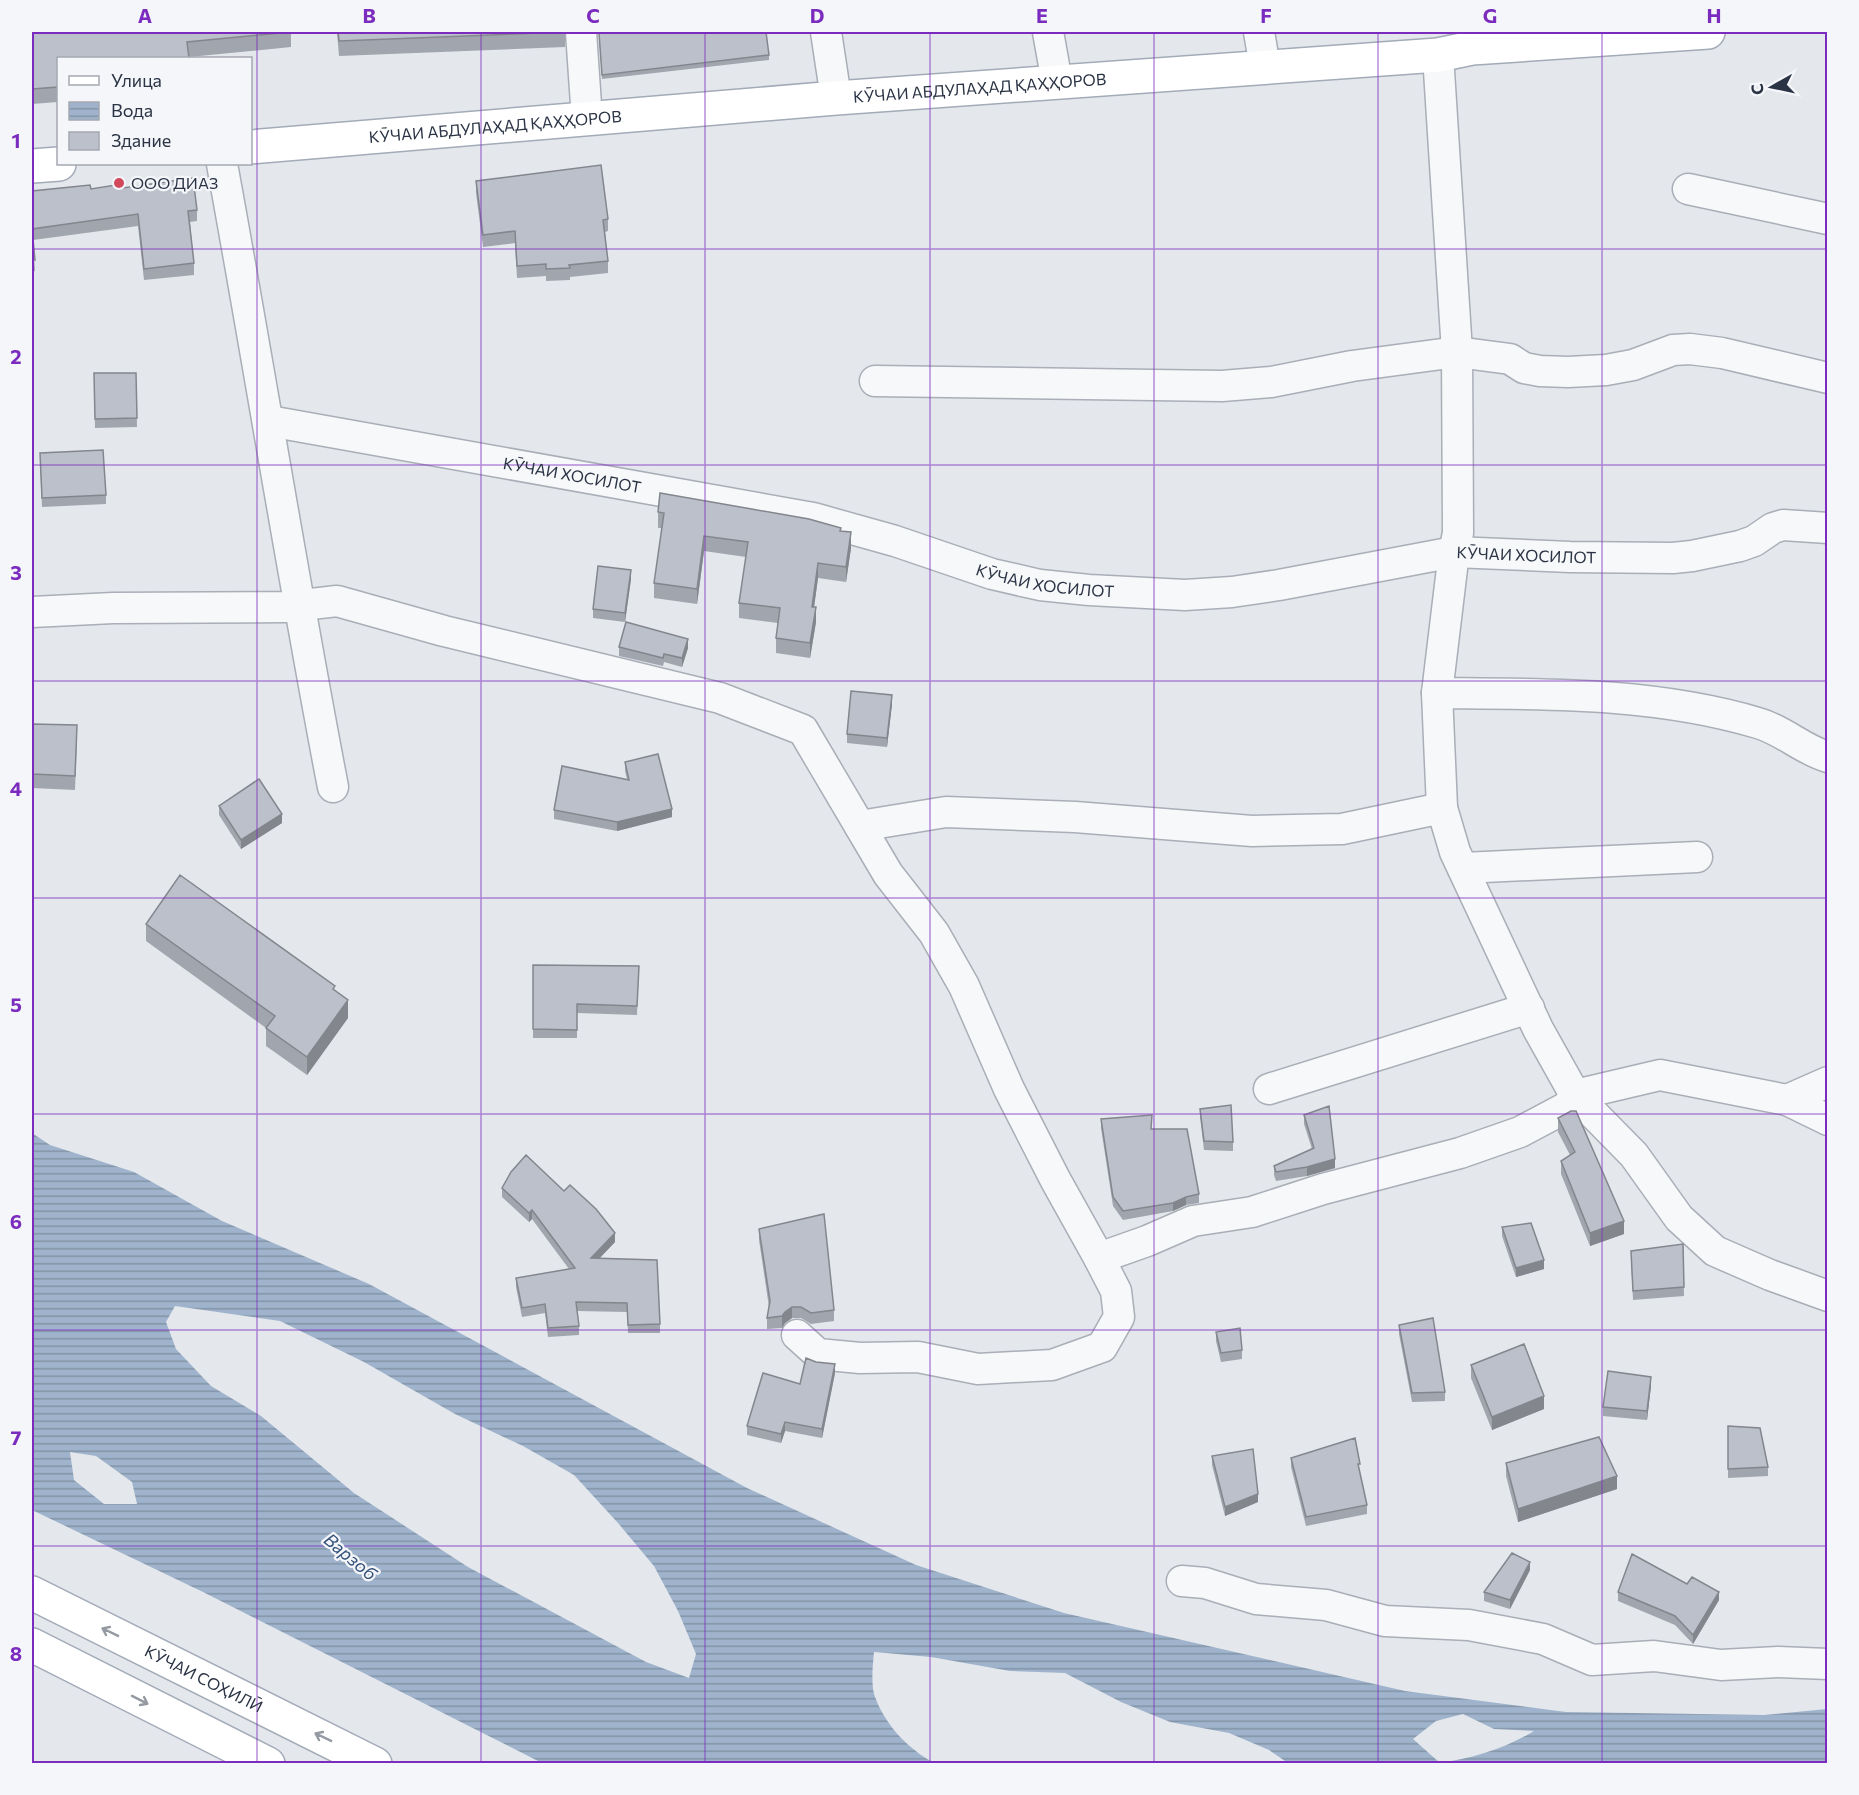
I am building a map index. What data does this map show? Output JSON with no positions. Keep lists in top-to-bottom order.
{
  "streets": {
    "main road": ["КӮЧАИ АБДУЛАҲАД ҚАҲҲОРОВ", "КӮЧАИ СОҲИЛӢ"],
    "street": ["КӮЧАИ ХОСИЛОТ"]
  },
  "water": ["Варзоб"],
  "places": ["ООО ДИАЗ"],
  "legend": ["Улица", "Вода", "Здание"],
  "north": "left",
  "grid": {
    "columns": [
      "A",
      "B",
      "C",
      "D",
      "E",
      "F",
      "G",
      "H"
    ],
    "rows": [
      "1",
      "2",
      "3",
      "4",
      "5",
      "6",
      "7",
      "8"
    ]
  }
}
